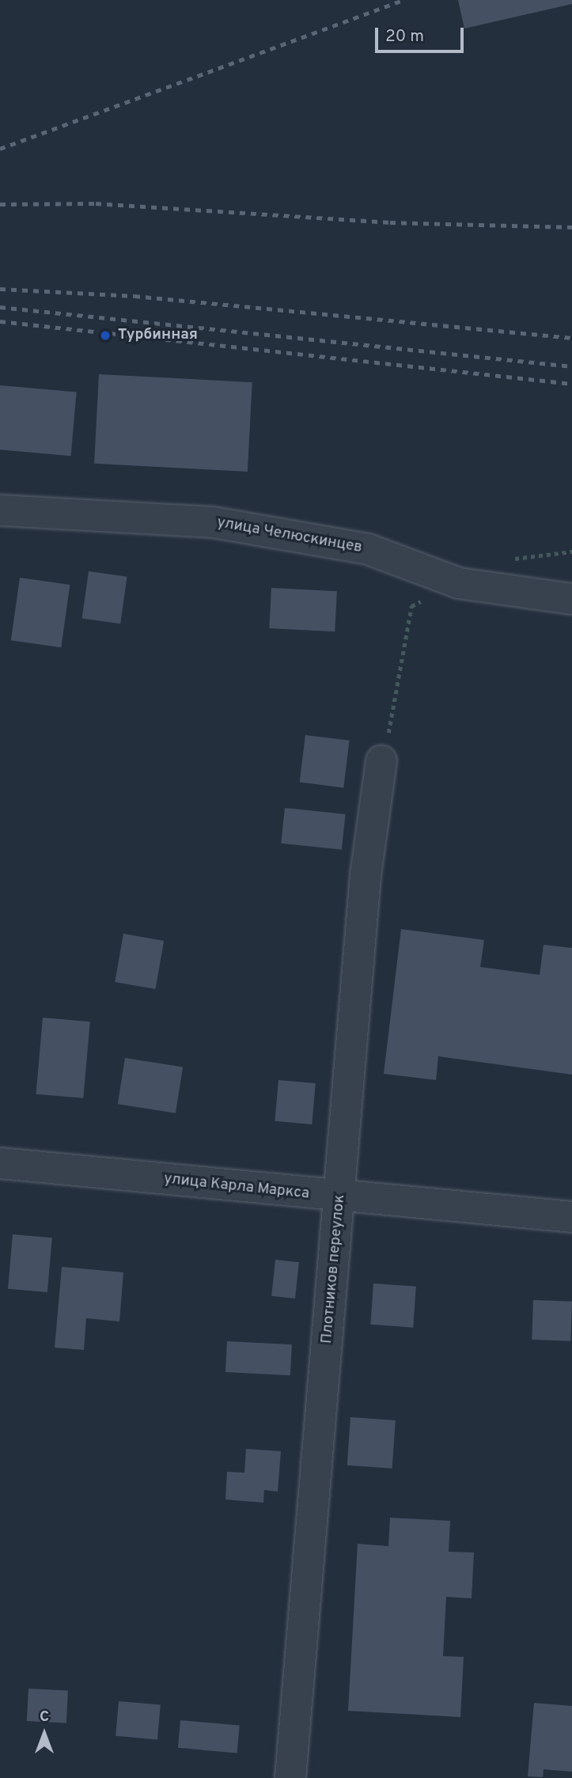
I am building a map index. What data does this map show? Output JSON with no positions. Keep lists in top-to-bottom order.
{
  "streets": {
    "street": ["улица Челюскинцев", "улица Карла Маркса", "Плотников переулок"]
  },
  "crossings": [
    ["улица Карла Маркса", "Плотников переулок"]
  ],
  "places": ["Турбинная"],
  "scale_bar": "20 m",
  "north": "top"
}
